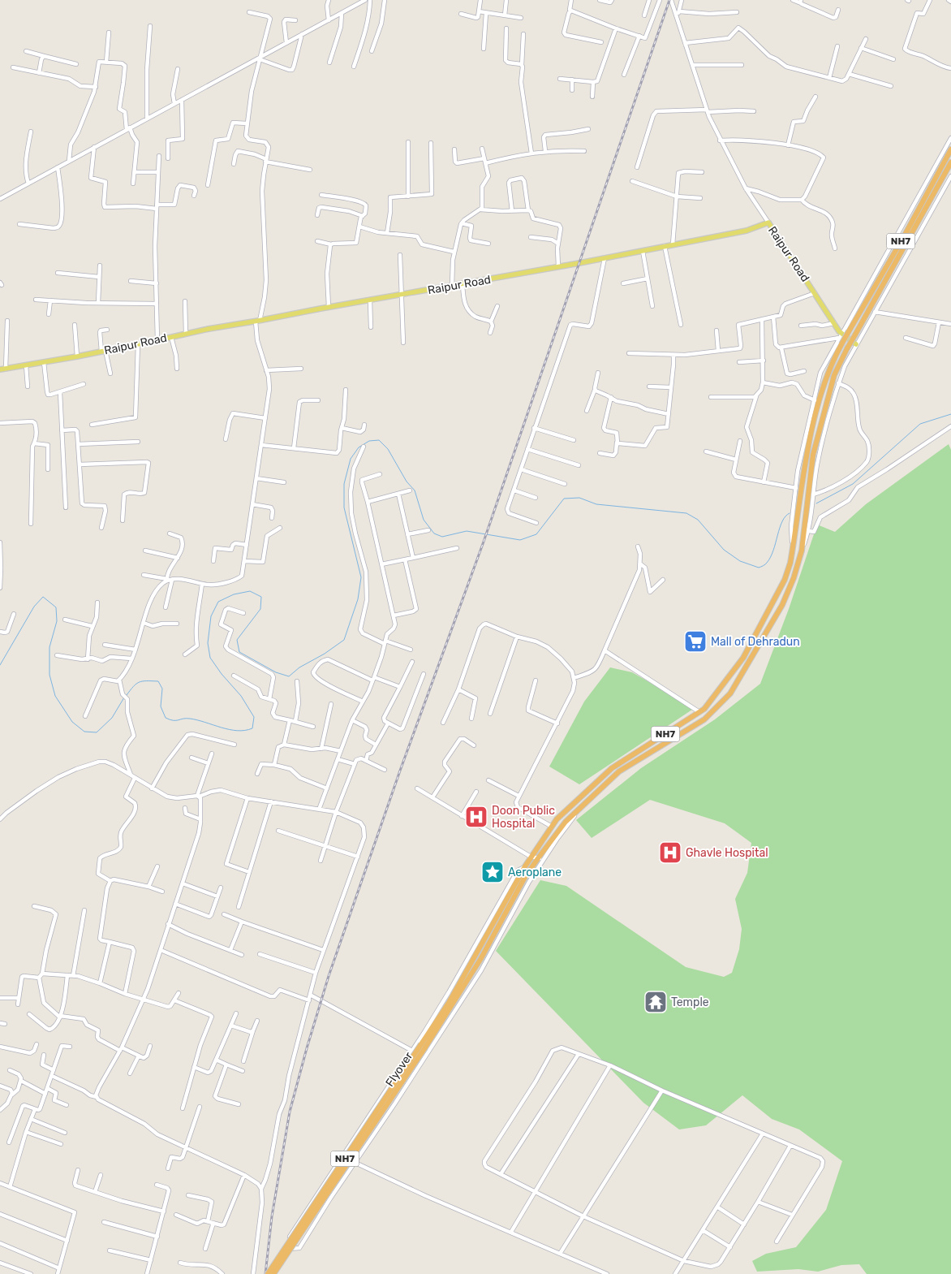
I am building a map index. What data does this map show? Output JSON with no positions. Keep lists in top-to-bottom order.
{
  "streets": {
    "highway": ["NH7", "Flyover"],
    "main road": ["Raipur Road"]
  },
  "crossings": [
    ["NH7", "Flyover"]
  ],
  "places": {
    "supermarket": ["Mall of Dehradun"],
    "hospital": ["Doon Public Hospital", "Ghavle Hospital"],
    "place": ["Aeroplane"],
    "temple": ["Temple"]
  }
}
